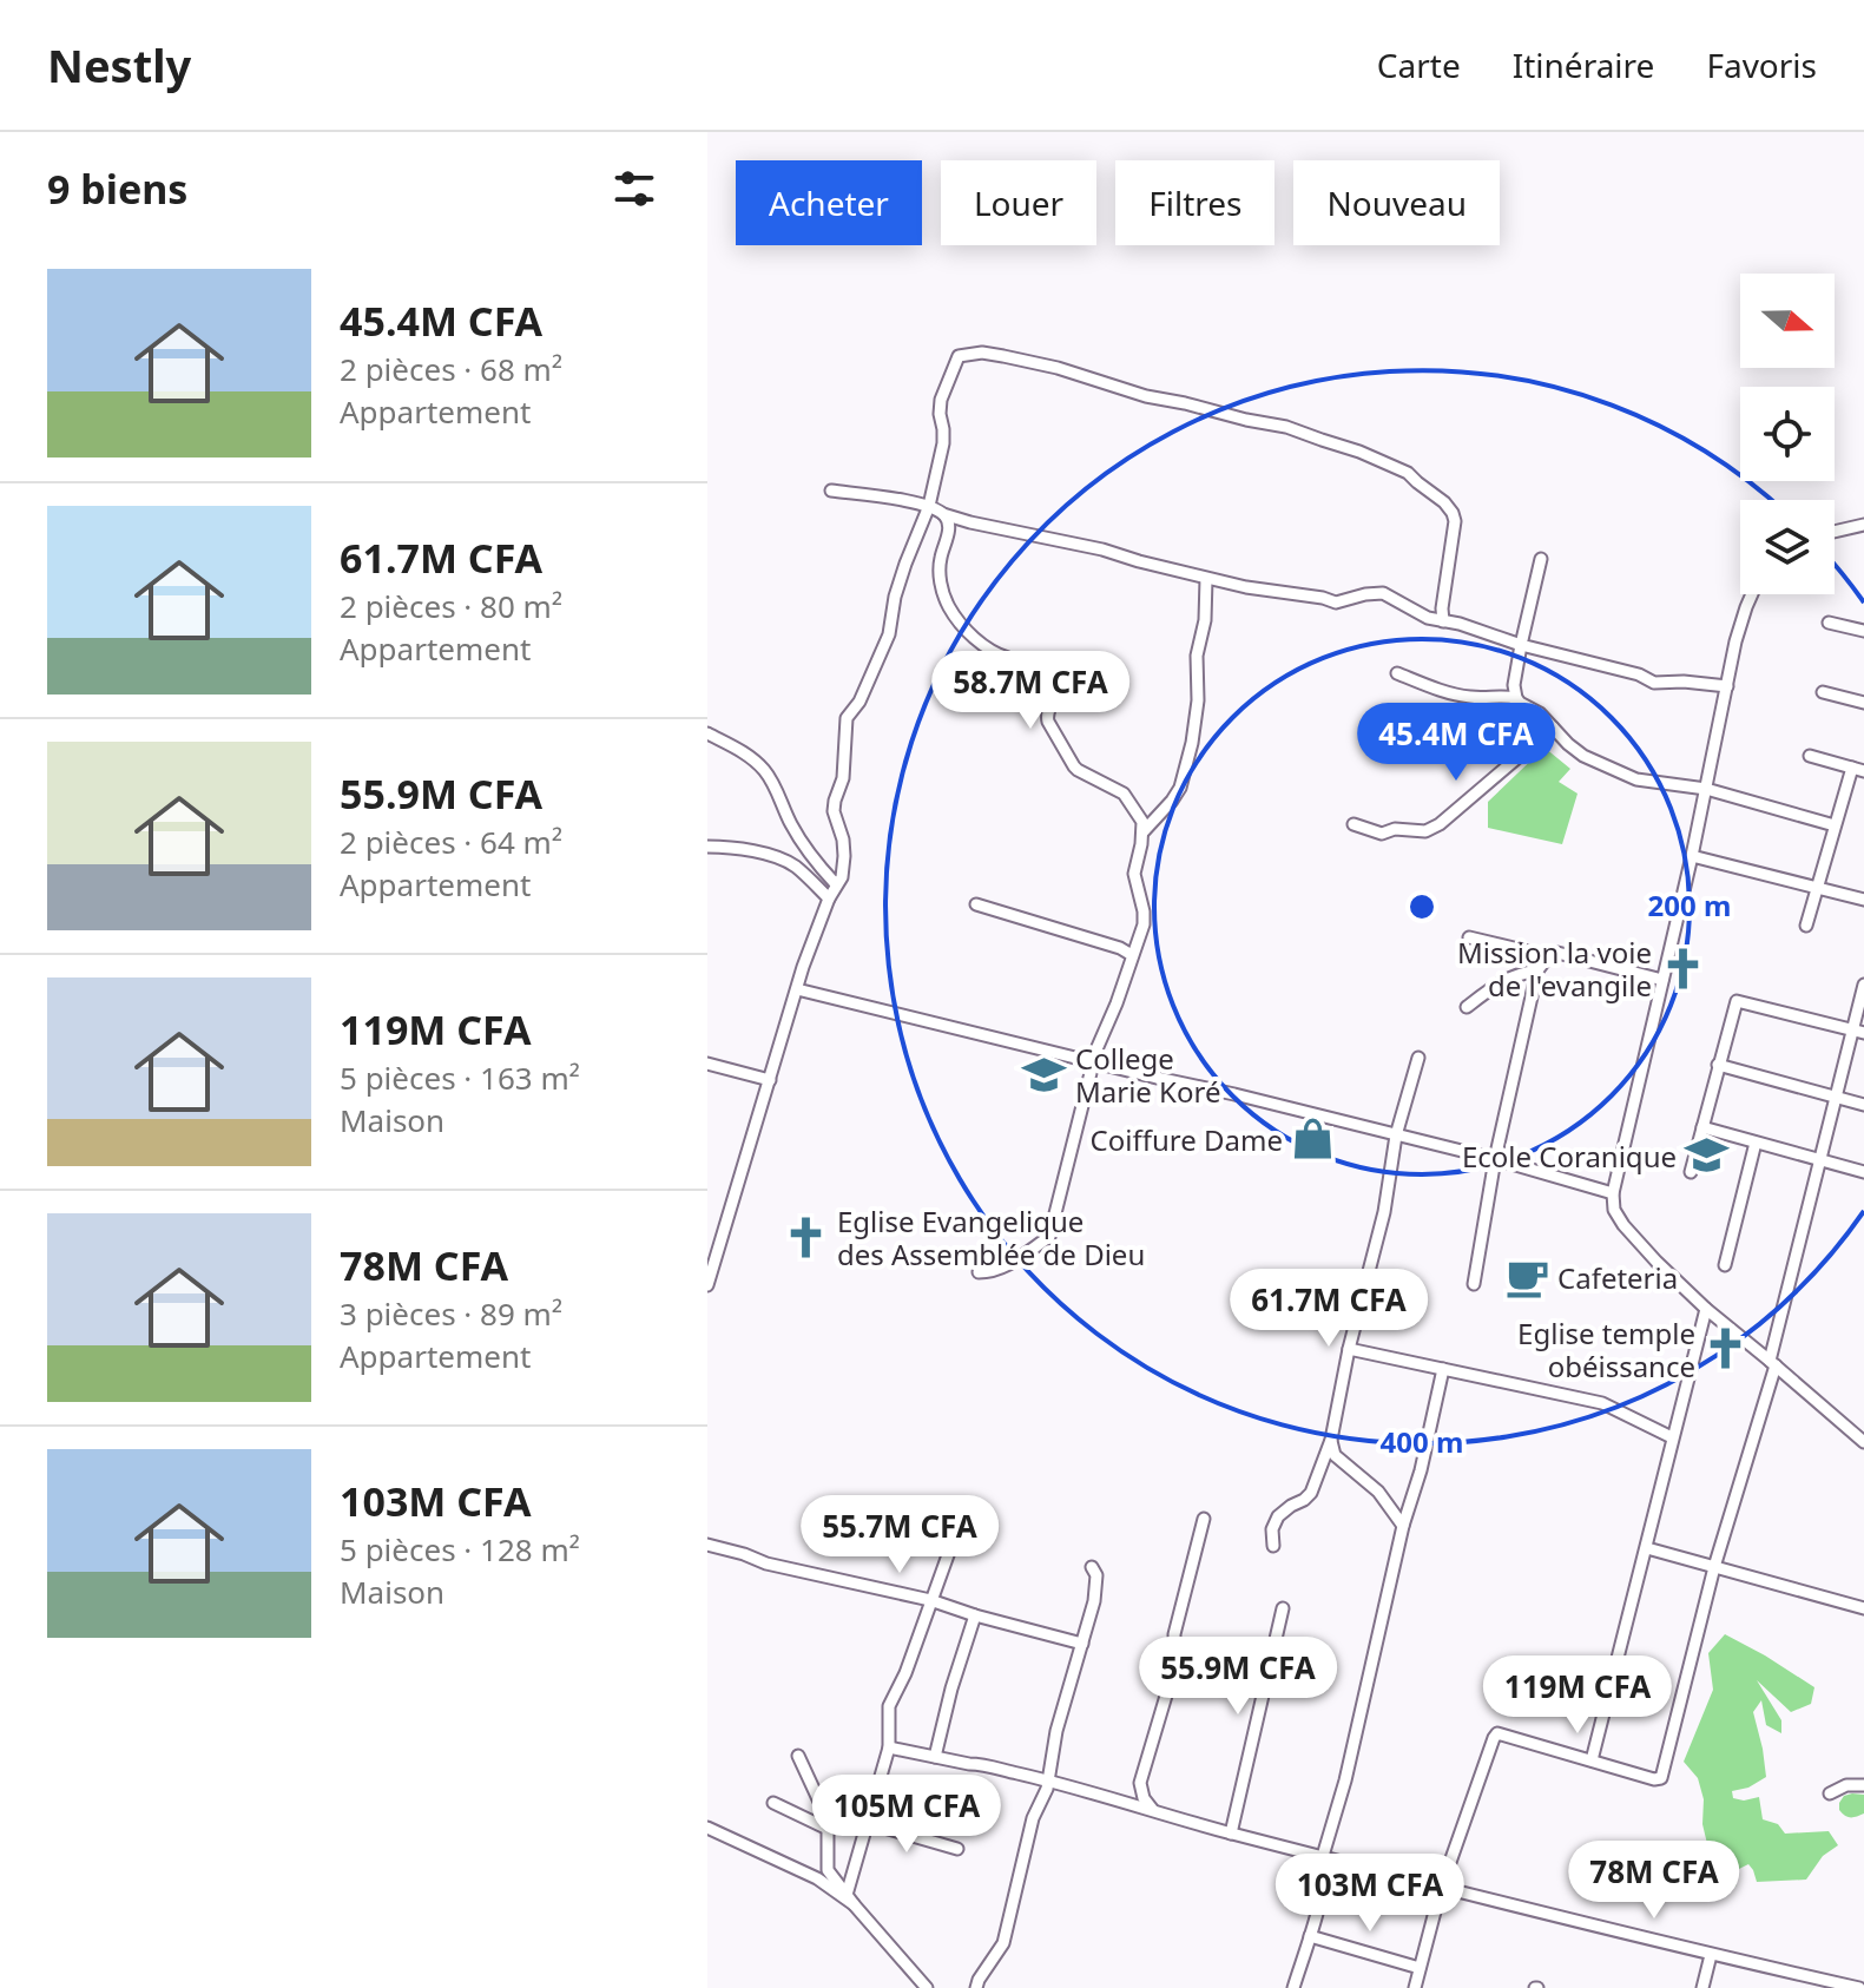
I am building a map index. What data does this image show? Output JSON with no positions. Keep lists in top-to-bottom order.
{
  "places": {
    "church": ["Mission la voie de l'evangile", "Eglise Evangelique des Assemblée de Dieu", "Eglise temple obéissance"],
    "school or university": ["College Marie Koré", "Ecole Coranique"],
    "shop": ["Coiffure Dame"],
    "cafe": ["Cafeteria"]
  },
  "north": "right",
  "page": {
    "header": "Nestly",
    "nav": ["Carte", "Itinéraire", "Favoris"],
    "heading": "9 biens",
    "chip": [
      "Acheter",
      "Louer",
      "Filtres",
      "Nouveau"
    ],
    "list": [
      {
        "name": "45.4M CFA",
        "note": "2 pièces · 68 m² · Appartement"
      },
      {
        "name": "61.7M CFA",
        "note": "2 pièces · 80 m² · Appartement"
      },
      {
        "name": "55.9M CFA",
        "note": "2 pièces · 64 m² · Appartement"
      },
      {
        "name": "119M CFA",
        "note": "5 pièces · 163 m² · Maison"
      },
      {
        "name": "78M CFA",
        "note": "3 pièces · 89 m² · Appartement"
      },
      {
        "name": "103M CFA",
        "note": "5 pièces · 128 m² · Maison"
      }
    ],
    "price": [
      "58.7M CFA",
      "45.4M CFA",
      "61.7M CFA",
      "55.7M CFA",
      "55.9M CFA",
      "119M CFA",
      "105M CFA",
      "78M CFA",
      "103M CFA"
    ]
  },
  "rings": ["200 m", "400 m"]
}
